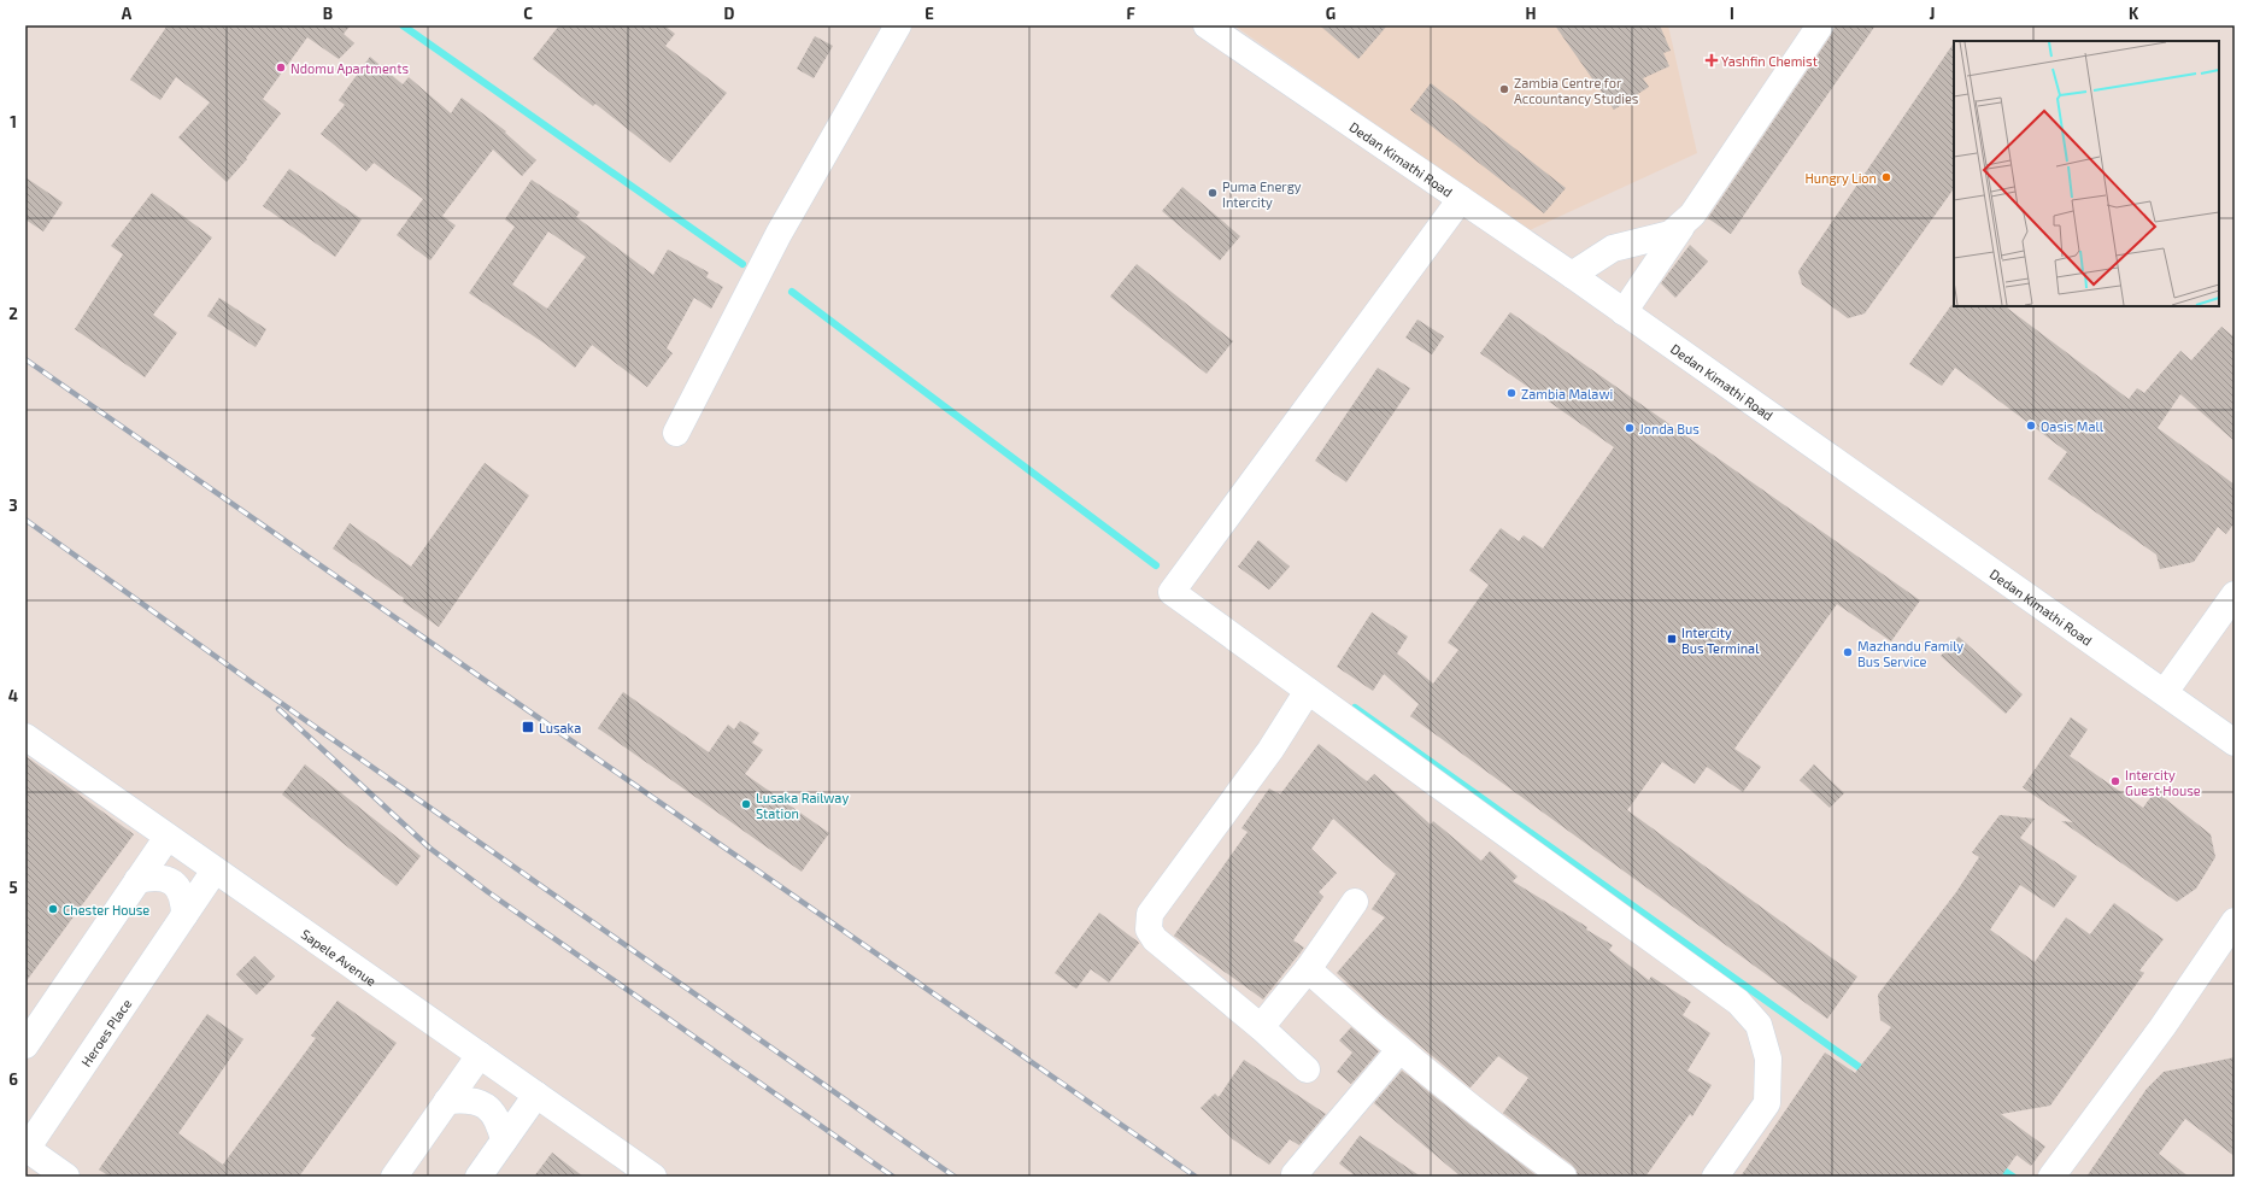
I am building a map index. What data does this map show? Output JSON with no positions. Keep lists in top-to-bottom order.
{
  "streets": {
    "street": ["Dedan Kimathi Road", "Sapele Avenue", "Heroes Place"]
  },
  "crossings": [
    ["Sapele Avenue", "Heroes Place"]
  ],
  "places": {
    "health": ["Yashfin Chemist"],
    "other": [
      "Ndomu Apartments",
      "Zambia Centre for Accountancy Studies",
      "Hungry Lion",
      "Puma Energy Intercity",
      "Zambia Malawi",
      "Oasis Mall",
      "Jonda Bus",
      "Mazhandu Family Bus Service",
      "Intercity Guest House",
      "Lusaka Railway Station",
      "Chester House"
    ],
    "transit": ["Intercity Bus Terminal", "Lusaka"]
  },
  "grid": {
    "columns": [
      "A",
      "B",
      "C",
      "D",
      "E",
      "F",
      "G",
      "H",
      "I",
      "J",
      "K"
    ],
    "rows": [
      "1",
      "2",
      "3",
      "4",
      "5",
      "6"
    ]
  }
}
